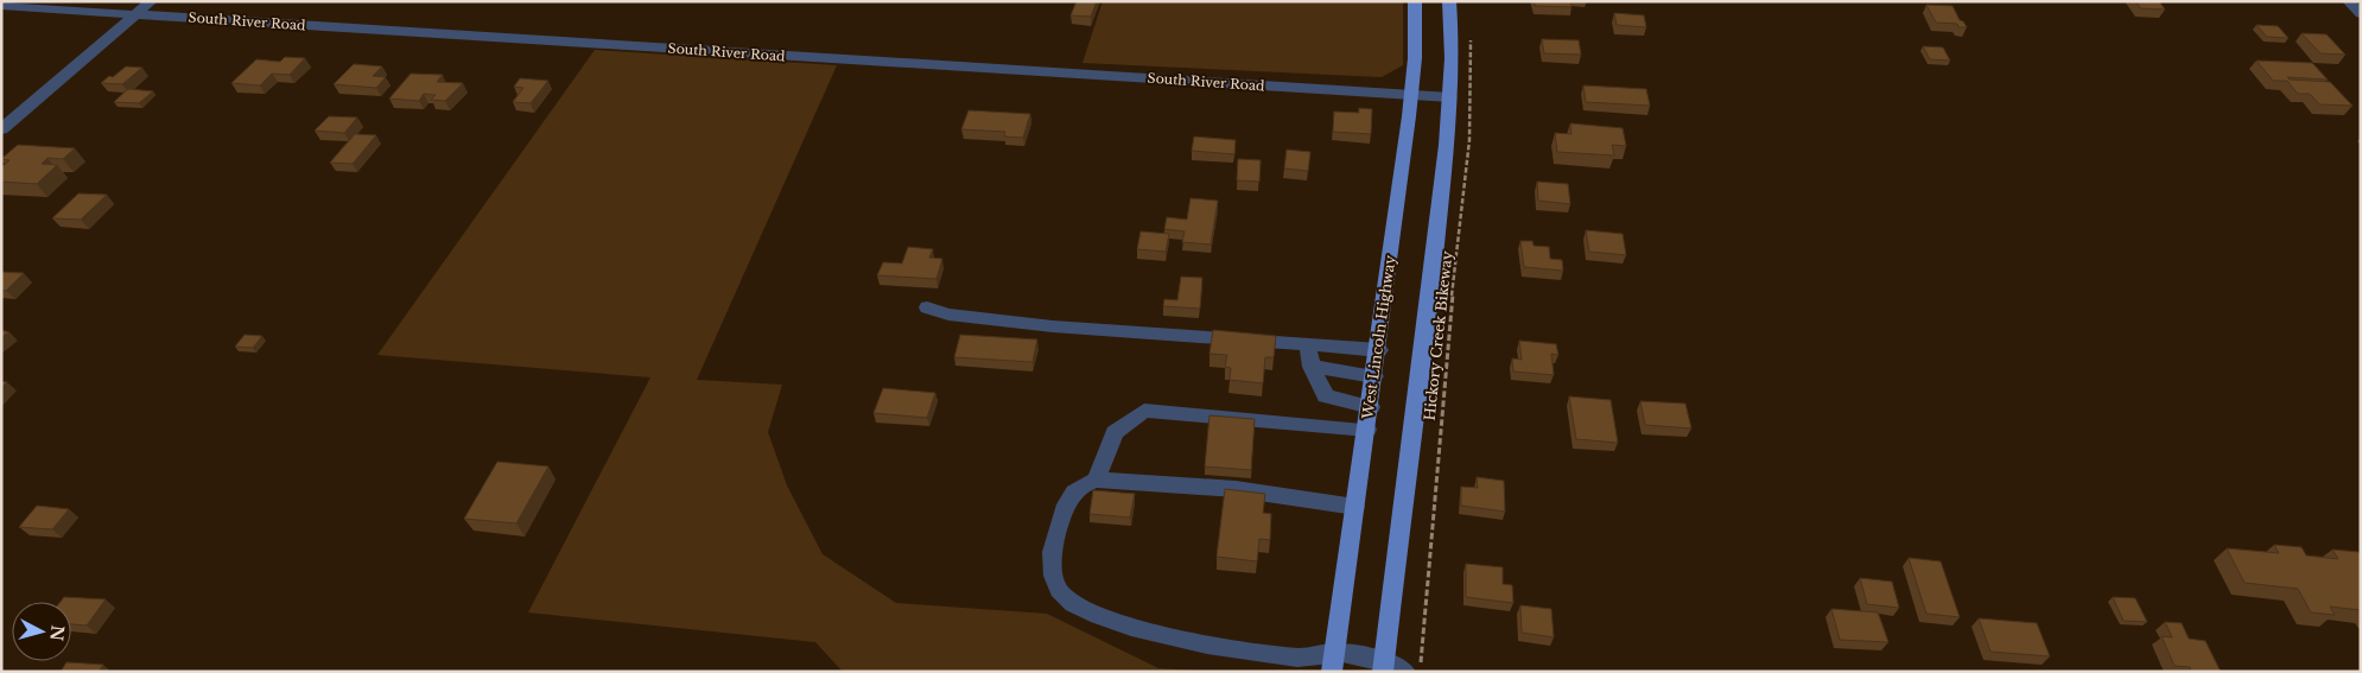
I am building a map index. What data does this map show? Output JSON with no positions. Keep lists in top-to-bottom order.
{
  "streets": {
    "main road": ["West Lincoln Highway"],
    "street": ["South River Road"],
    "path": ["Hickory Creek Bikeway"]
  },
  "crossings": [
    ["South River Road", "West Lincoln Highway"]
  ],
  "north": "right"
}
